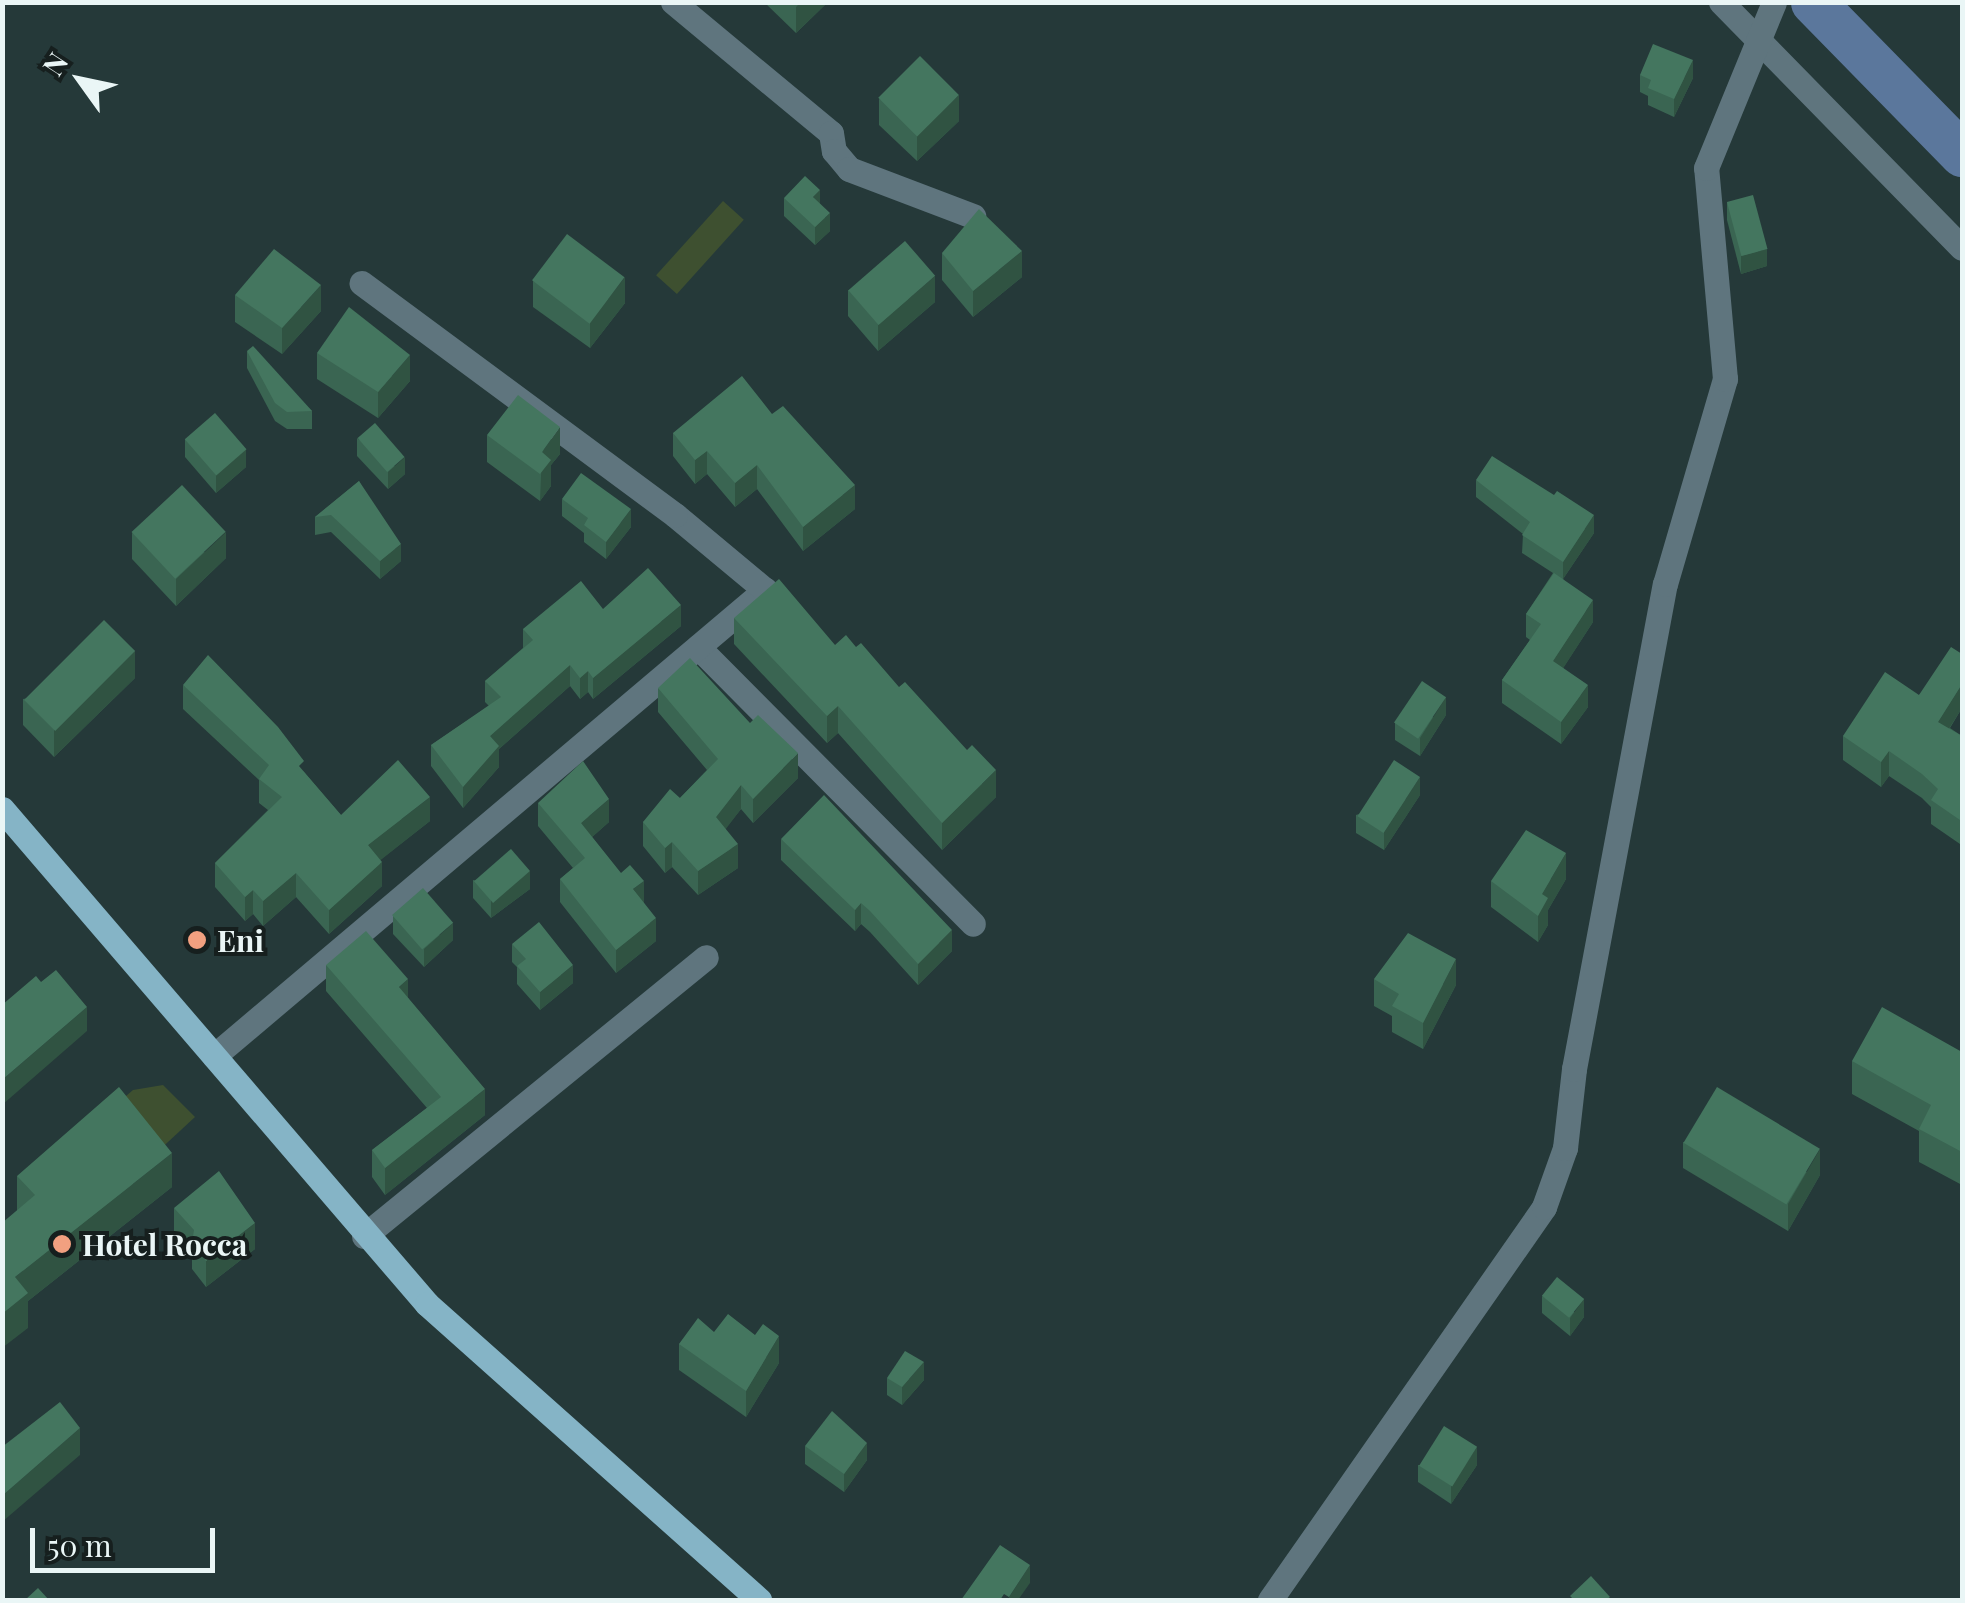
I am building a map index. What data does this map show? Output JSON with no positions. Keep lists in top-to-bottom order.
{
  "places": ["Eni", "Hotel Rocca"],
  "scale_bar": "50 m",
  "north": "top left"
}
